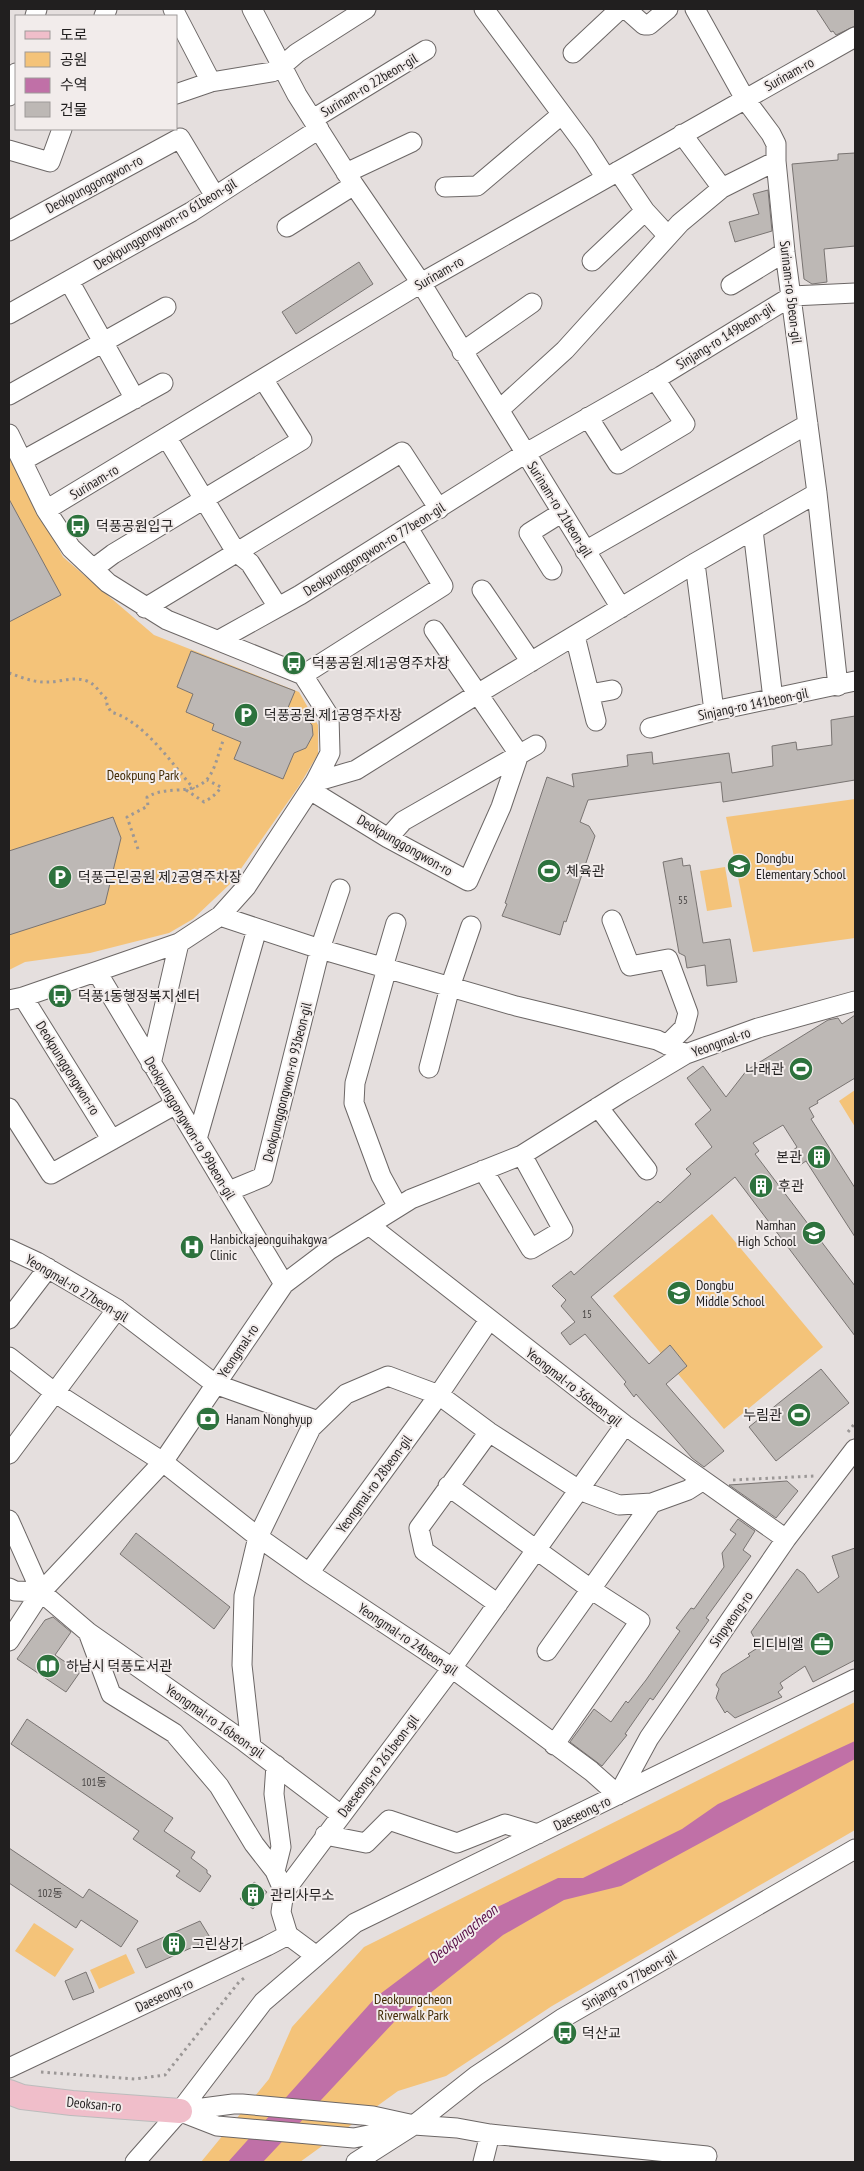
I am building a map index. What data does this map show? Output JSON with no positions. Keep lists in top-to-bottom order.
{
  "streets": {
    "main road": ["Deoksan-ro"],
    "street": [
      "Surinam-ro",
      "Surinam-ro 22beon-gil",
      "Deokpunggongwon-ro",
      "Deokpunggongwon-ro 61beon-gil",
      "Surinam-ro 5beon-gil",
      "Sinjang-ro 149beon-gil",
      "Surinam-ro 21beon-gil",
      "Deokpunggongwon-ro 77beon-gil",
      "Sinjang-ro 141beon-gil",
      "Yeongmal-ro",
      "Deokpunggongwon-ro 93beon-gil",
      "Deokpunggongwon-ro 99beon-gil",
      "Yeongmal-ro 27beon-gil",
      "Yeongmal-ro 36beon-gil",
      "Yeongmal-ro 28beon-gil",
      "Sinpyeong-ro",
      "Yeongmal-ro 24beon-gil",
      "Yeongmal-ro 16beon-gil",
      "Daeseong-ro 261beon-gil",
      "Daeseong-ro",
      "Sinjang-ro 77beon-gil"
    ]
  },
  "crossings": [
    ["Surinam-ro", "Surinam-ro 22beon-gil"],
    ["Surinam-ro", "Surinam-ro 5beon-gil"],
    ["Surinam-ro", "Surinam-ro 21beon-gil"],
    ["Surinam-ro 22beon-gil", "Deokpunggongwon-ro 61beon-gil"],
    ["Surinam-ro 22beon-gil", "Surinam-ro 21beon-gil"],
    ["Deokpunggongwon-ro", "Deokpunggongwon-ro 61beon-gil"],
    ["Deokpunggongwon-ro", "Deokpunggongwon-ro 99beon-gil"],
    ["Surinam-ro 5beon-gil", "Sinjang-ro 149beon-gil"],
    ["Surinam-ro 5beon-gil", "Sinjang-ro 141beon-gil"],
    ["Sinjang-ro 149beon-gil", "Surinam-ro 21beon-gil"],
    ["Sinjang-ro 149beon-gil", "Deokpunggongwon-ro 77beon-gil"],
    ["Surinam-ro 21beon-gil", "Deokpunggongwon-ro 77beon-gil"],
    ["Yeongmal-ro", "Deokpunggongwon-ro 99beon-gil"],
    ["Yeongmal-ro", "Yeongmal-ro 27beon-gil"],
    ["Yeongmal-ro", "Yeongmal-ro 36beon-gil"],
    ["Yeongmal-ro", "Yeongmal-ro 24beon-gil"],
    ["Yeongmal-ro", "Yeongmal-ro 16beon-gil"],
    ["Deokpunggongwon-ro 93beon-gil", "Deokpunggongwon-ro 99beon-gil"],
    ["Yeongmal-ro 36beon-gil", "Yeongmal-ro 28beon-gil"],
    ["Yeongmal-ro 36beon-gil", "Sinpyeong-ro"],
    ["Yeongmal-ro 36beon-gil", "Daeseong-ro 261beon-gil"],
    ["Yeongmal-ro 28beon-gil", "Yeongmal-ro 24beon-gil"],
    ["Sinpyeong-ro", "Yeongmal-ro 24beon-gil"],
    ["Sinpyeong-ro", "Daeseong-ro"],
    ["Yeongmal-ro 24beon-gil", "Daeseong-ro 261beon-gil"],
    ["Yeongmal-ro 24beon-gil", "Daeseong-ro"],
    ["Yeongmal-ro 16beon-gil", "Daeseong-ro 261beon-gil"],
    ["Daeseong-ro", "Deoksan-ro"]
  ],
  "water": ["Deokpungcheon"],
  "parks": ["Deokpung Park", "Deokpungcheon Riverwalk Park"],
  "places": {
    "bus stop": [
      "덕풍공원입구",
      "덕풍공원.제1공영주차장",
      "덕풍1동행정복지센터",
      "덕산교"
    ],
    "parking": ["덕풍공원 제1공영주차장", "덕풍근린공원 제2공영주차장"],
    "school or university": ["Dongbu Elementary School", "Namhan High School", "Dongbu Middle School"],
    "sports": ["체육관", "나래관", "누림관"],
    "building": [
      "본관",
      "후관",
      "관리사무소",
      "그린상가"
    ],
    "hospital": ["Hanbickajeonguihakgwa Clinic"],
    "bank": ["Hanam Nonghyup"],
    "office": ["티디비엘"],
    "library": ["하남시 덕풍도서관"]
  },
  "house_numbers": [
    "55",
    "15",
    "101동",
    "102동"
  ],
  "legend": [
    "도로",
    "공원",
    "수역",
    "건물"
  ]
}
